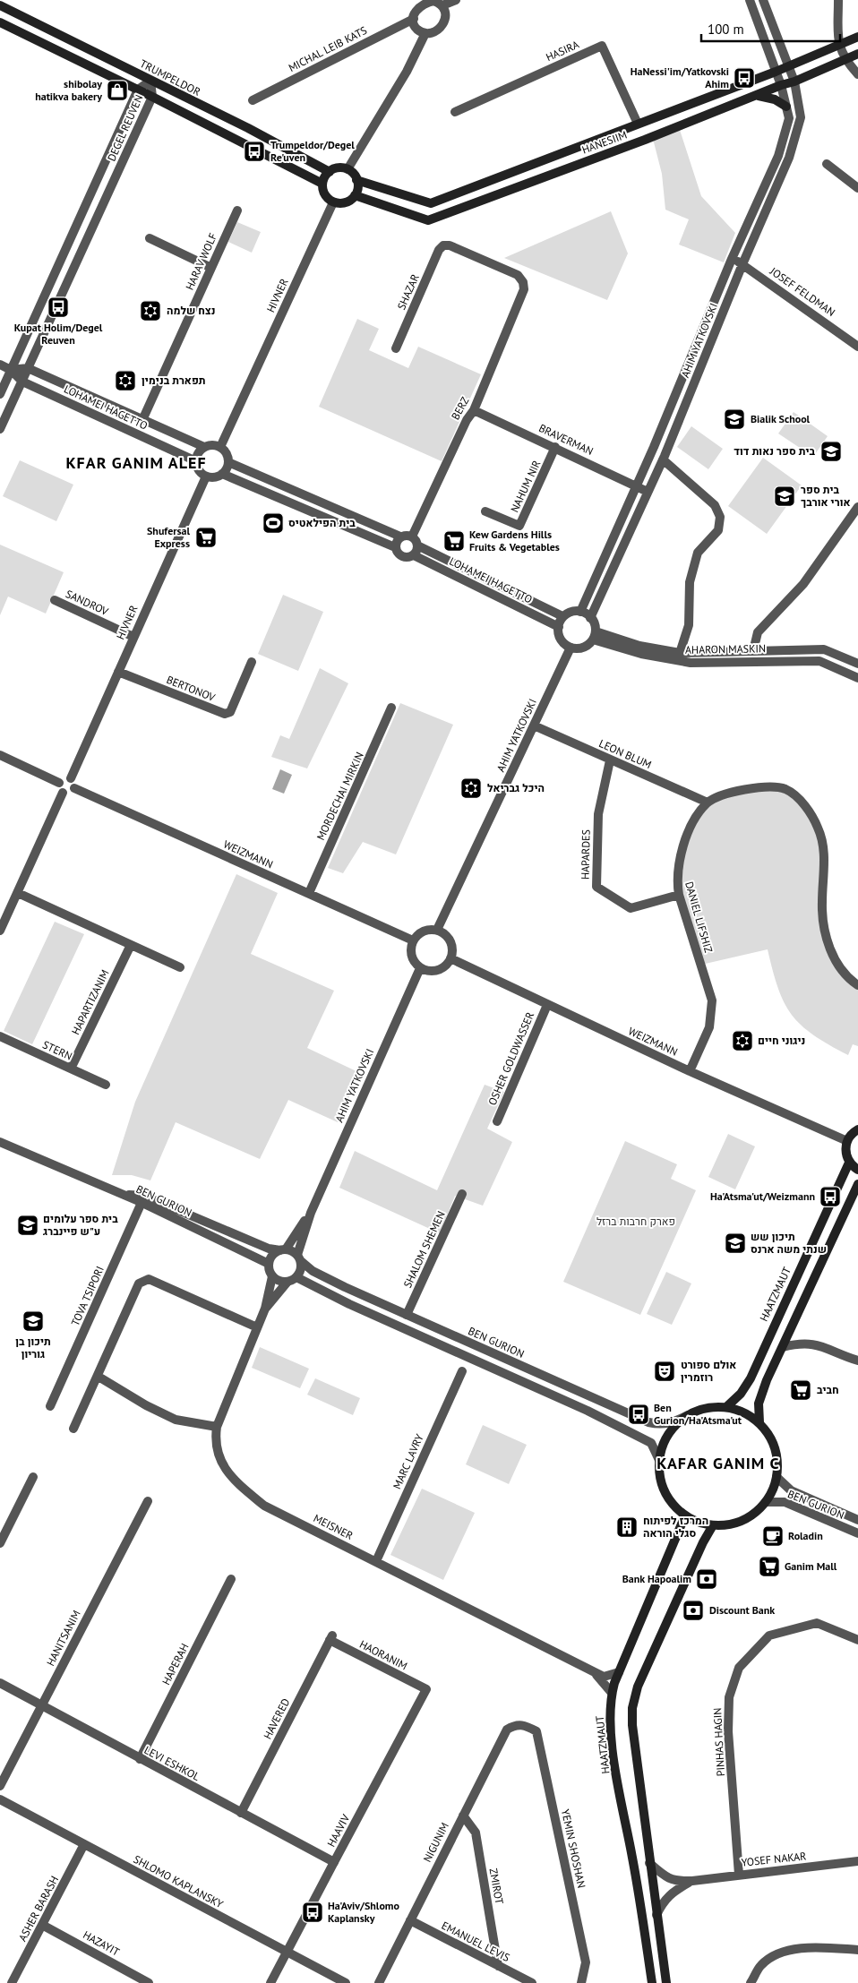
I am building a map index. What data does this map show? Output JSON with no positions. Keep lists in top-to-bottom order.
{
  "streets": {
    "main road": ["TRUMPELDOR", "HANESIIM", "HAATZMAUT"],
    "street": [
      "MICHAL LEIB KATS",
      "HASIRA",
      "DEGEL REUVEN",
      "HARAV WOLF",
      "SHAZAR",
      "JOSEF FELDMAN",
      "HIVNER",
      "AHIM YATKOVSKI",
      "LOHAMEI HAGETTO",
      "BERZ",
      "BRAVERMAN",
      "NAHUM NIR",
      "SANDROV",
      "AHARON MASKIN",
      "BERTONOV",
      "LEON BLUM",
      "MORDECHAI MIRKIN",
      "WEIZMANN",
      "HAPARDES",
      "DANIEL LIFSHIZ",
      "HAPARTIZANIM",
      "STERN",
      "OSHER GOLDWASSER",
      "BEN GURION",
      "SHALOM SHEMEN",
      "TOVA TSIPORI",
      "MARC LAVRY",
      "MEISNER",
      "HANITSANIM",
      "HAORANIM",
      "HAPERAH",
      "HAVERED",
      "PINHAS HAGIN",
      "LEVI ESHKOL",
      "HAAVIV",
      "NIGUNIM",
      "YEMIN SHOSHAN",
      "YOSEF NAKAR",
      "SHLOMO KAPLANSKY",
      "ZMIROT",
      "ASHER BARASH",
      "EMANUEL LEVIS",
      "HAZAYIT"
    ]
  },
  "crossings": [
    ["HASIRA", "HANESIIM"],
    ["TRUMPELDOR", "DEGEL REUVEN"],
    ["TRUMPELDOR", "HANESIIM"],
    ["TRUMPELDOR", "HIVNER"],
    ["DEGEL REUVEN", "LOHAMEI HAGETTO"],
    ["HANESIIM", "HIVNER"],
    ["HANESIIM", "AHIM YATKOVSKI"],
    ["HARAV WOLF", "LOHAMEI HAGETTO"],
    ["SHAZAR", "BERZ"],
    ["JOSEF FELDMAN", "AHIM YATKOVSKI"],
    ["HIVNER", "LOHAMEI HAGETTO"],
    ["HIVNER", "SANDROV"],
    ["HIVNER", "BERTONOV"],
    ["HIVNER", "WEIZMANN"],
    ["AHIM YATKOVSKI", "LOHAMEI HAGETTO"],
    ["AHIM YATKOVSKI", "BRAVERMAN"],
    ["AHIM YATKOVSKI", "AHARON MASKIN"],
    ["AHIM YATKOVSKI", "LEON BLUM"],
    ["AHIM YATKOVSKI", "WEIZMANN"],
    ["AHIM YATKOVSKI", "BEN GURION"],
    ["AHIM YATKOVSKI", "MEISNER"],
    ["LOHAMEI HAGETTO", "BERZ"],
    ["LOHAMEI HAGETTO", "AHARON MASKIN"],
    ["BERZ", "BRAVERMAN"],
    ["BRAVERMAN", "NAHUM NIR"],
    ["LEON BLUM", "HAPARDES"],
    ["LEON BLUM", "DANIEL LIFSHIZ"],
    ["MORDECHAI MIRKIN", "WEIZMANN"],
    ["WEIZMANN", "DANIEL LIFSHIZ"],
    ["WEIZMANN", "OSHER GOLDWASSER"],
    ["HAPARDES", "DANIEL LIFSHIZ"],
    ["HAPARTIZANIM", "STERN"],
    ["BEN GURION", "SHALOM SHEMEN"],
    ["BEN GURION", "HAATZMAUT"],
    ["BEN GURION", "TOVA TSIPORI"],
    ["BEN GURION", "MEISNER"],
    ["HAATZMAUT", "MEISNER"],
    ["MARC LAVRY", "MEISNER"],
    ["HANITSANIM", "LEVI ESHKOL"],
    ["HAORANIM", "HAVERED"],
    ["HAORANIM", "HAAVIV"],
    ["HAPERAH", "LEVI ESHKOL"],
    ["HAVERED", "LEVI ESHKOL"],
    ["PINHAS HAGIN", "YOSEF NAKAR"],
    ["LEVI ESHKOL", "HAAVIV"],
    ["HAAVIV", "SHLOMO KAPLANSKY"],
    ["NIGUNIM", "YEMIN SHOSHAN"],
    ["NIGUNIM", "ZMIROT"],
    ["NIGUNIM", "EMANUEL LEVIS"],
    ["SHLOMO KAPLANSKY", "ASHER BARASH"],
    ["ZMIROT", "EMANUEL LEVIS"],
    ["ASHER BARASH", "HAZAYIT"]
  ],
  "districts": ["KFAR GANIM ALEF", "KAFAR GANIM C"],
  "parks": ["פארק חרבות ברזל"],
  "places": {
    "bus stop": [
      "HaNessi'im/Yatkovski Ahim",
      "Trumpeldor/Degel Re'uven",
      "Kupat Holim/Degel Reuven",
      "Ha'Atsma'ut/Weizmann",
      "Ben Gurion/Ha'Atsma'ut",
      "Ha'Aviv/Shlomo Kaplansky"
    ],
    "shop": ["shibolay hatikva bakery"],
    "synagogue": [
      "נצח שלמה",
      "תפארת בנימין",
      "היכל גבריאל",
      "ניגוני חיים"
    ],
    "school or university": [
      "Bialik School",
      "בית ספר נאות דוד",
      "בית ספר אורי אורבך",
      "בית ספר עלומים ע\"ש פיינברג",
      "תיכון שש שנתי משה ארנס",
      "תיכון בן גוריון"
    ],
    "sports": ["בית הפילאטיס"],
    "supermarket": [
      "Shufersal Express",
      "Kew Gardens Hills Fruits & Vegetables",
      "חביב",
      "Ganim Mall"
    ],
    "theatre": ["אולם ספורט רוזמרין"],
    "building": ["המרכז לפיתוח סגלי הוראה"],
    "cafe": ["Roladin"],
    "bank": ["Bank Hapoalim", "Discount Bank"]
  },
  "scale_bar": "100 m"
}
